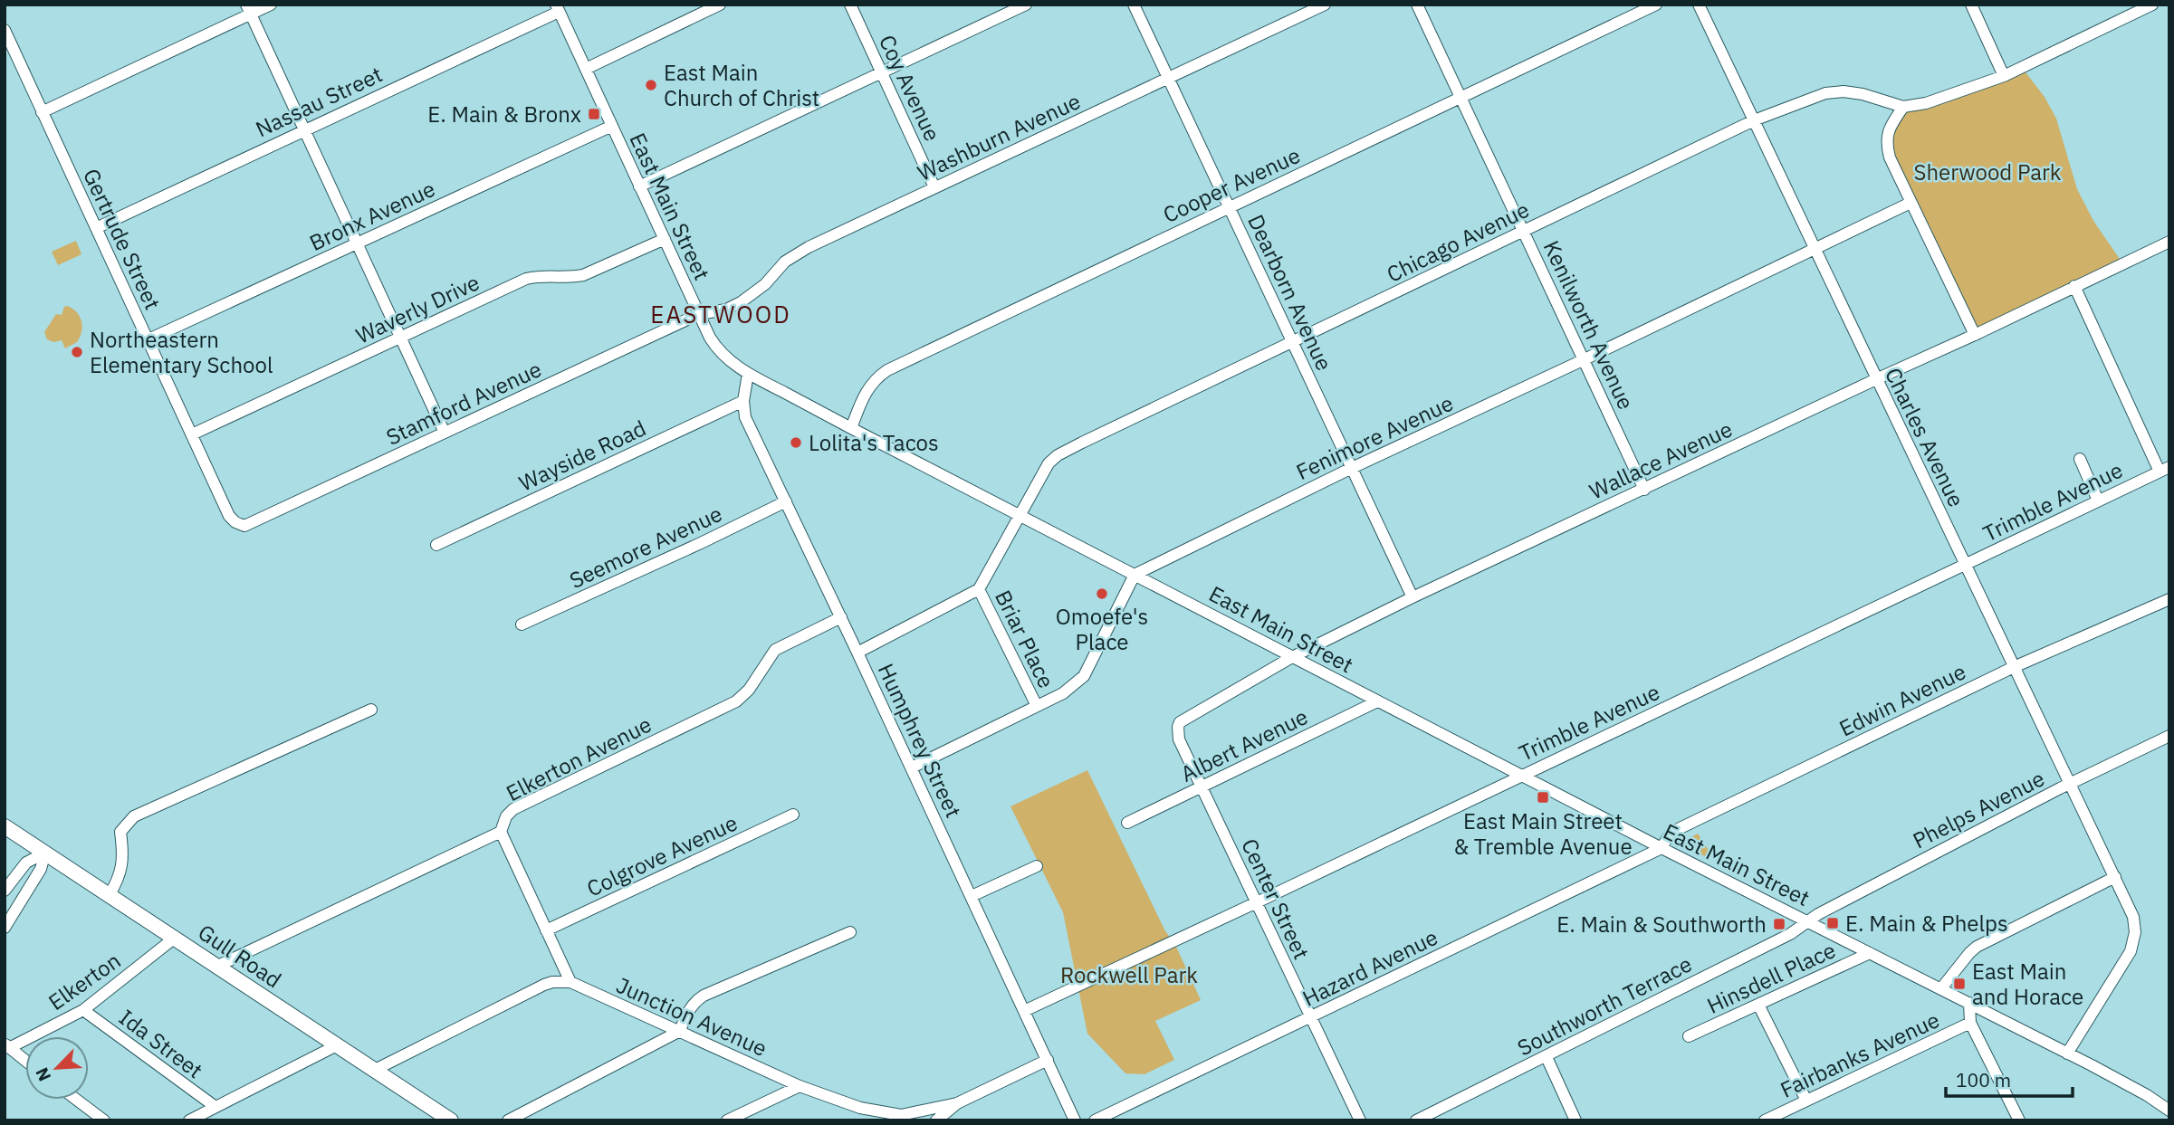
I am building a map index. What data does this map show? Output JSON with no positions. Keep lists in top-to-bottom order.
{
  "streets": {
    "main road": ["Gull Road"],
    "street": [
      "Coy Avenue",
      "Nassau Street",
      "Washburn Avenue",
      "Cooper Avenue",
      "East Main Street",
      "Bronx Avenue",
      "Gertrude Street",
      "Chicago Avenue",
      "Dearborn Avenue",
      "Waverly Drive",
      "Kenilworth Avenue",
      "Stamford Avenue",
      "Fenimore Avenue",
      "Charles Avenue",
      "Wayside Road",
      "Wallace Avenue",
      "Trimble Avenue",
      "Seemore Avenue",
      "Briar Place",
      "Edwin Avenue",
      "Humphrey Street",
      "Albert Avenue",
      "Elkerton Avenue",
      "Phelps Avenue",
      "Colgrove Avenue",
      "Center Street",
      "Hazard Avenue",
      "Hinsdell Place",
      "Elkerton",
      "Southworth Terrace",
      "Junction Avenue",
      "Ida Street",
      "Fairbanks Avenue"
    ]
  },
  "crossings": [
    ["Coy Avenue", "Washburn Avenue"],
    ["Nassau Street", "East Main Street"],
    ["Nassau Street", "Gertrude Street"],
    ["Washburn Avenue", "East Main Street"],
    ["Washburn Avenue", "Dearborn Avenue"],
    ["Washburn Avenue", "Stamford Avenue"],
    ["Cooper Avenue", "East Main Street"],
    ["Cooper Avenue", "Dearborn Avenue"],
    ["Cooper Avenue", "Kenilworth Avenue"],
    ["East Main Street", "Bronx Avenue"],
    ["East Main Street", "Chicago Avenue"],
    ["East Main Street", "Waverly Drive"],
    ["East Main Street", "Stamford Avenue"],
    ["East Main Street", "Fenimore Avenue"],
    ["East Main Street", "Charles Avenue"],
    ["East Main Street", "Wallace Avenue"],
    ["East Main Street", "Trimble Avenue"],
    ["East Main Street", "Edwin Avenue"],
    ["East Main Street", "Humphrey Street"],
    ["East Main Street", "Albert Avenue"],
    ["East Main Street", "Phelps Avenue"],
    ["East Main Street", "Hazard Avenue"],
    ["East Main Street", "Hinsdell Place"],
    ["East Main Street", "Southworth Terrace"],
    ["Bronx Avenue", "Gertrude Street"],
    ["Gertrude Street", "Waverly Drive"],
    ["Gertrude Street", "Stamford Avenue"],
    ["Chicago Avenue", "Dearborn Avenue"],
    ["Chicago Avenue", "Kenilworth Avenue"],
    ["Chicago Avenue", "Charles Avenue"],
    ["Chicago Avenue", "Briar Place"],
    ["Dearborn Avenue", "Fenimore Avenue"],
    ["Dearborn Avenue", "Wallace Avenue"],
    ["Kenilworth Avenue", "Fenimore Avenue"],
    ["Kenilworth Avenue", "Wallace Avenue"],
    ["Fenimore Avenue", "Charles Avenue"],
    ["Charles Avenue", "Wallace Avenue"],
    ["Charles Avenue", "Trimble Avenue"],
    ["Charles Avenue", "Edwin Avenue"],
    ["Charles Avenue", "Phelps Avenue"],
    ["Wayside Road", "Humphrey Street"],
    ["Wallace Avenue", "Center Street"],
    ["Trimble Avenue", "Humphrey Street"],
    ["Trimble Avenue", "Center Street"],
    ["Seemore Avenue", "Humphrey Street"],
    ["Edwin Avenue", "Hazard Avenue"],
    ["Humphrey Street", "Elkerton Avenue"],
    ["Albert Avenue", "Center Street"],
    ["Elkerton Avenue", "Gull Road"],
    ["Phelps Avenue", "Southworth Terrace"],
    ["Center Street", "Hazard Avenue"],
    ["Gull Road", "Elkerton"],
    ["Elkerton", "Ida Street"]
  ],
  "districts": ["EASTWOOD"],
  "parks": ["Sherwood Park", "Rockwell Park"],
  "places": {
    "other": [
      "East Main Church of Christ",
      "Northeastern Elementary School",
      "Lolita's Tacos",
      "Omoefe's Place"
    ],
    "transit": [
      "E. Main & Bronx",
      "East Main Street & Tremble Avenue",
      "E. Main & Phelps",
      "E. Main & Southworth",
      "East Main and Horace"
    ]
  },
  "scale_bar": "100 m",
  "north": "bottom left"
}
